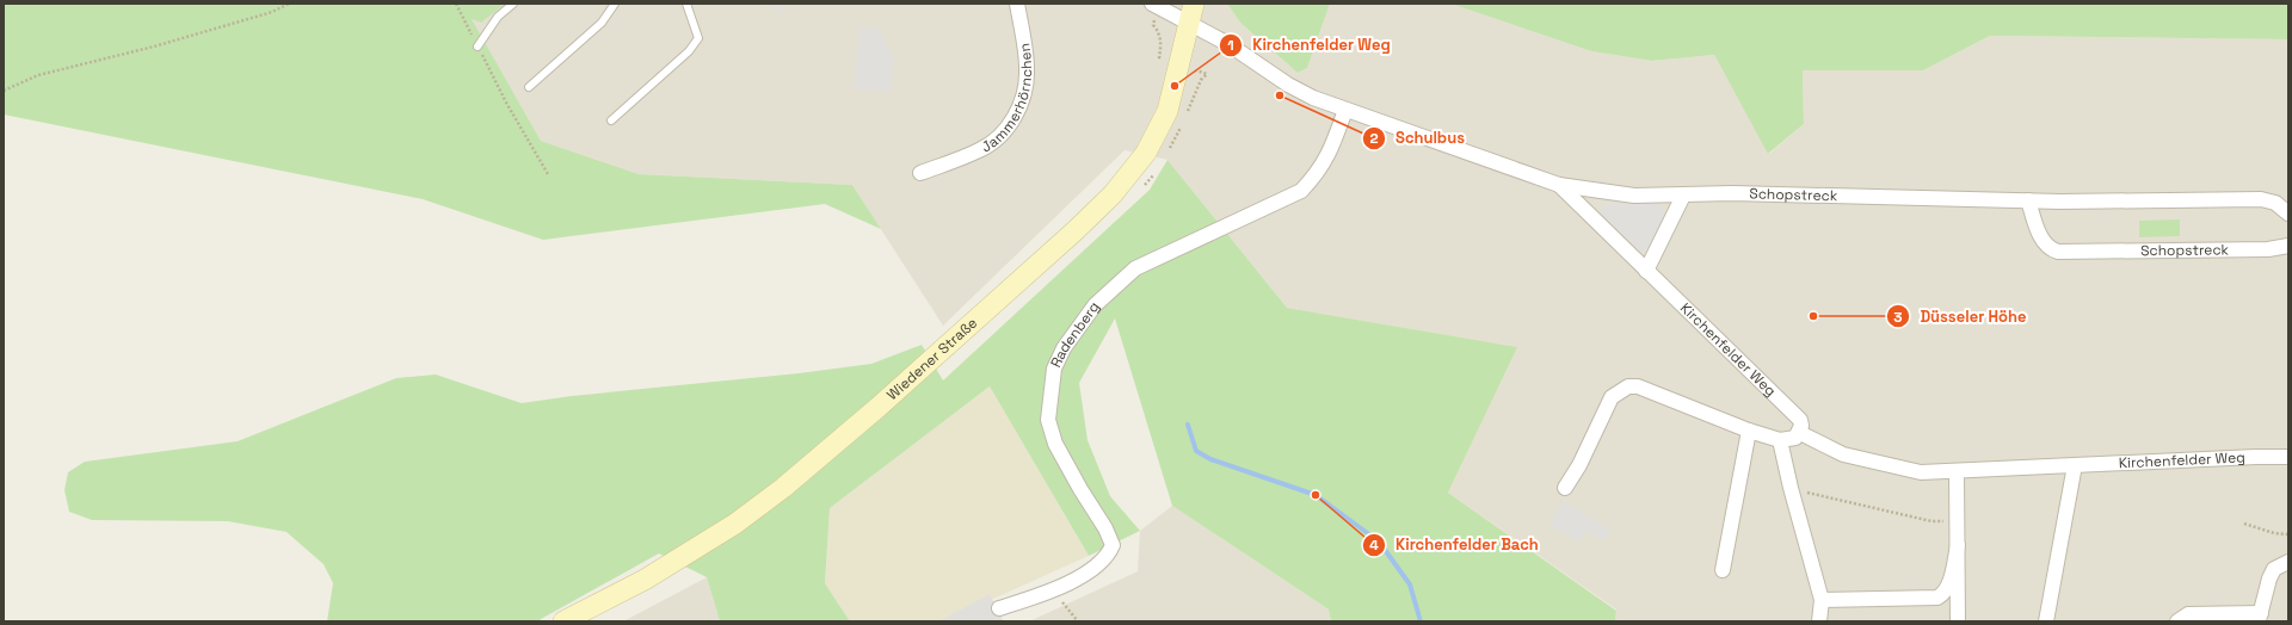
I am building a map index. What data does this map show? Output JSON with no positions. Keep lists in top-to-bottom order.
{
  "streets": {
    "main road": ["Wiedener Straße"],
    "street": [
      "Jammerhörnchen",
      "Schopstreck",
      "Radenberg",
      "Kirchenfelder Weg"
    ]
  },
  "crossings": [
    ["Schopstreck", "Kirchenfelder Weg"],
    ["Radenberg", "Kirchenfelder Weg"],
    ["Kirchenfelder Weg", "Wiedener Straße"]
  ],
  "places": [
    "Kirchenfelder Weg",
    "Schulbus",
    "Düsseler Höhe",
    "Kirchenfelder Bach"
  ]
}
